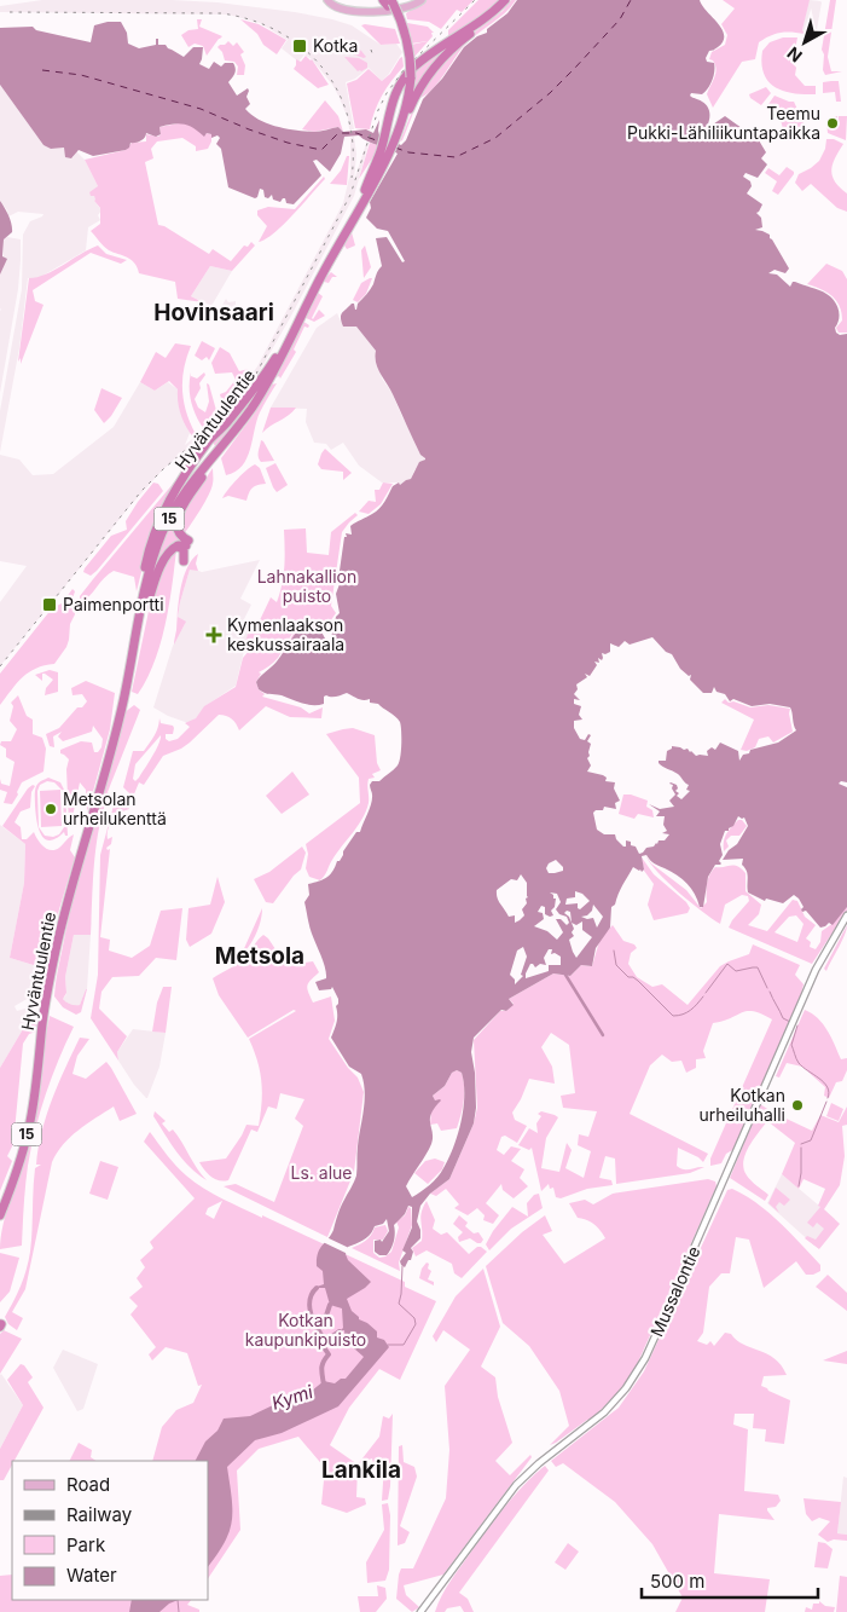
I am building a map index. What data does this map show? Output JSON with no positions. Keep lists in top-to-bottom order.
{
  "streets": {
    "highway": ["Hyväntuulentie", "15"],
    "main road": ["Mussalontie"]
  },
  "districts": ["Hovinsaari", "Metsola", "Lankila"],
  "water": ["Kymi"],
  "parks": ["Lahnakallion puisto", "Ls. alue", "Kotkan kaupunkipuisto"],
  "places": {
    "transit": ["Kotka", "Paimenportti"],
    "other": ["Teemu Pukki-Lähiliikuntapaikka", "Metsolan urheilukenttä", "Kotkan urheiluhalli"],
    "health": ["Kymenlaakson keskussairaala"]
  },
  "legend": [
    "Road",
    "Railway",
    "Park",
    "Water"
  ],
  "scale_bar": "500 m",
  "north": "bottom left"
}
